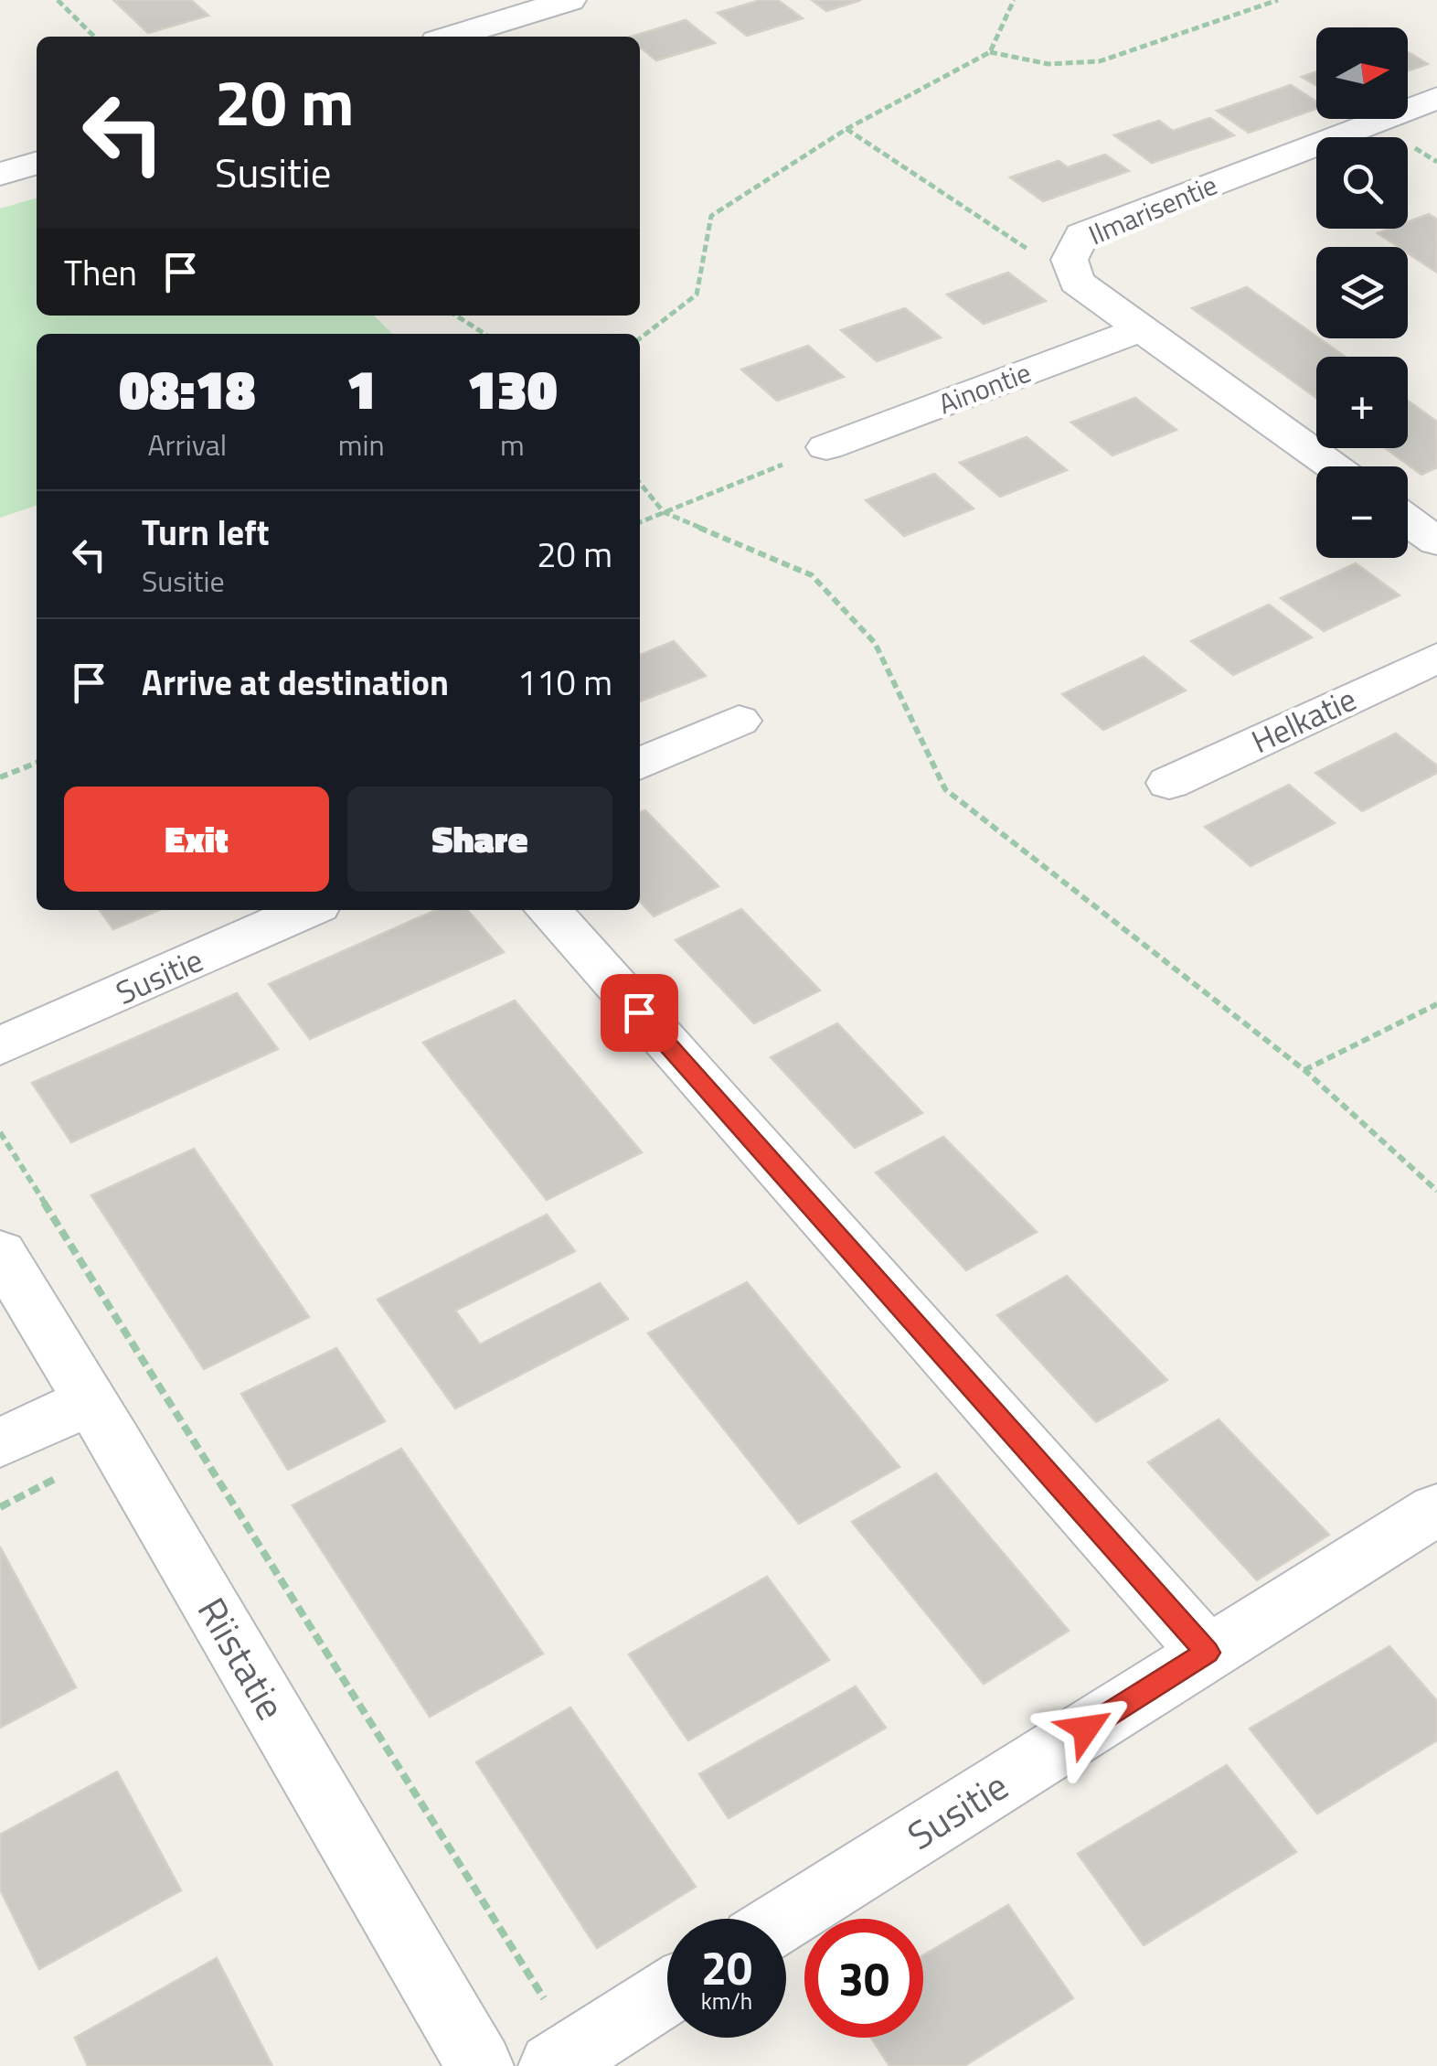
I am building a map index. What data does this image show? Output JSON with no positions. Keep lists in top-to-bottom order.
{
  "streets": {
    "street": [
      "Ilmarisentie",
      "Ainontie",
      "Helkatie",
      "Susitie",
      "Riistatie"
    ]
  },
  "crossings": [
    ["Ilmarisentie", "Ainontie"]
  ],
  "north": "right",
  "page": {
    "map_buttons": ["+", "−"],
    "turn": ["20 m", "Susitie"],
    "then": "Then",
    "eta": [
      "08:18",
      "Arrival",
      "1",
      "min",
      "130",
      "m"
    ],
    "list": [
      {
        "name": "Turn left",
        "note": "Susitie",
        "value": "20 m"
      },
      {
        "name": "Arrive at destination",
        "value": "110 m"
      }
    ],
    "buttons": ["Exit", "Share"],
    "speed": "20 km/h",
    "limit": "30"
  }
}
